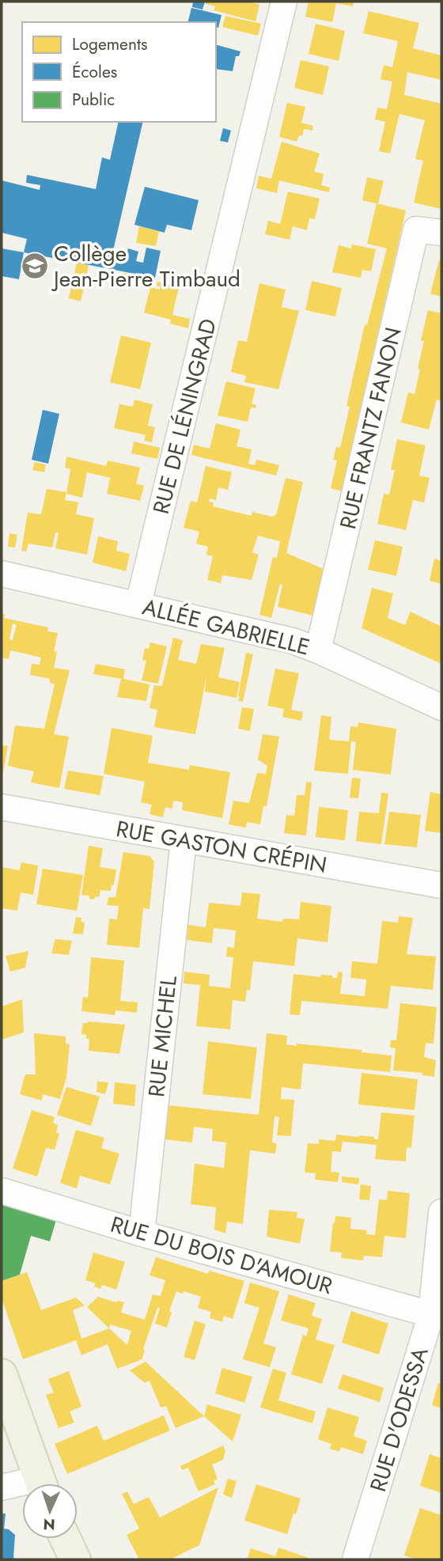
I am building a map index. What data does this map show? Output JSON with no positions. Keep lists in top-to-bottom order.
{
  "streets": {
    "street": [
      "RUE DE LÉNINGRAD",
      "RUE FRANTZ FANON",
      "ALLÉE GABRIELLE",
      "RUE GASTON CRÉPIN",
      "RUE MICHEL",
      "RUE DU BOIS D'AMOUR",
      "RUE D'ODESSA"
    ]
  },
  "crossings": [
    ["RUE DE LÉNINGRAD", "ALLÉE GABRIELLE"],
    ["RUE FRANTZ FANON", "ALLÉE GABRIELLE"],
    ["RUE GASTON CRÉPIN", "RUE MICHEL"],
    ["RUE MICHEL", "RUE DU BOIS D'AMOUR"],
    ["RUE DU BOIS D'AMOUR", "RUE D'ODESSA"]
  ],
  "places": {
    "school or university": ["Collège Jean-Pierre Timbaud"]
  },
  "legend": ["Logements", "Écoles", "Public"],
  "north": "bottom"
}
